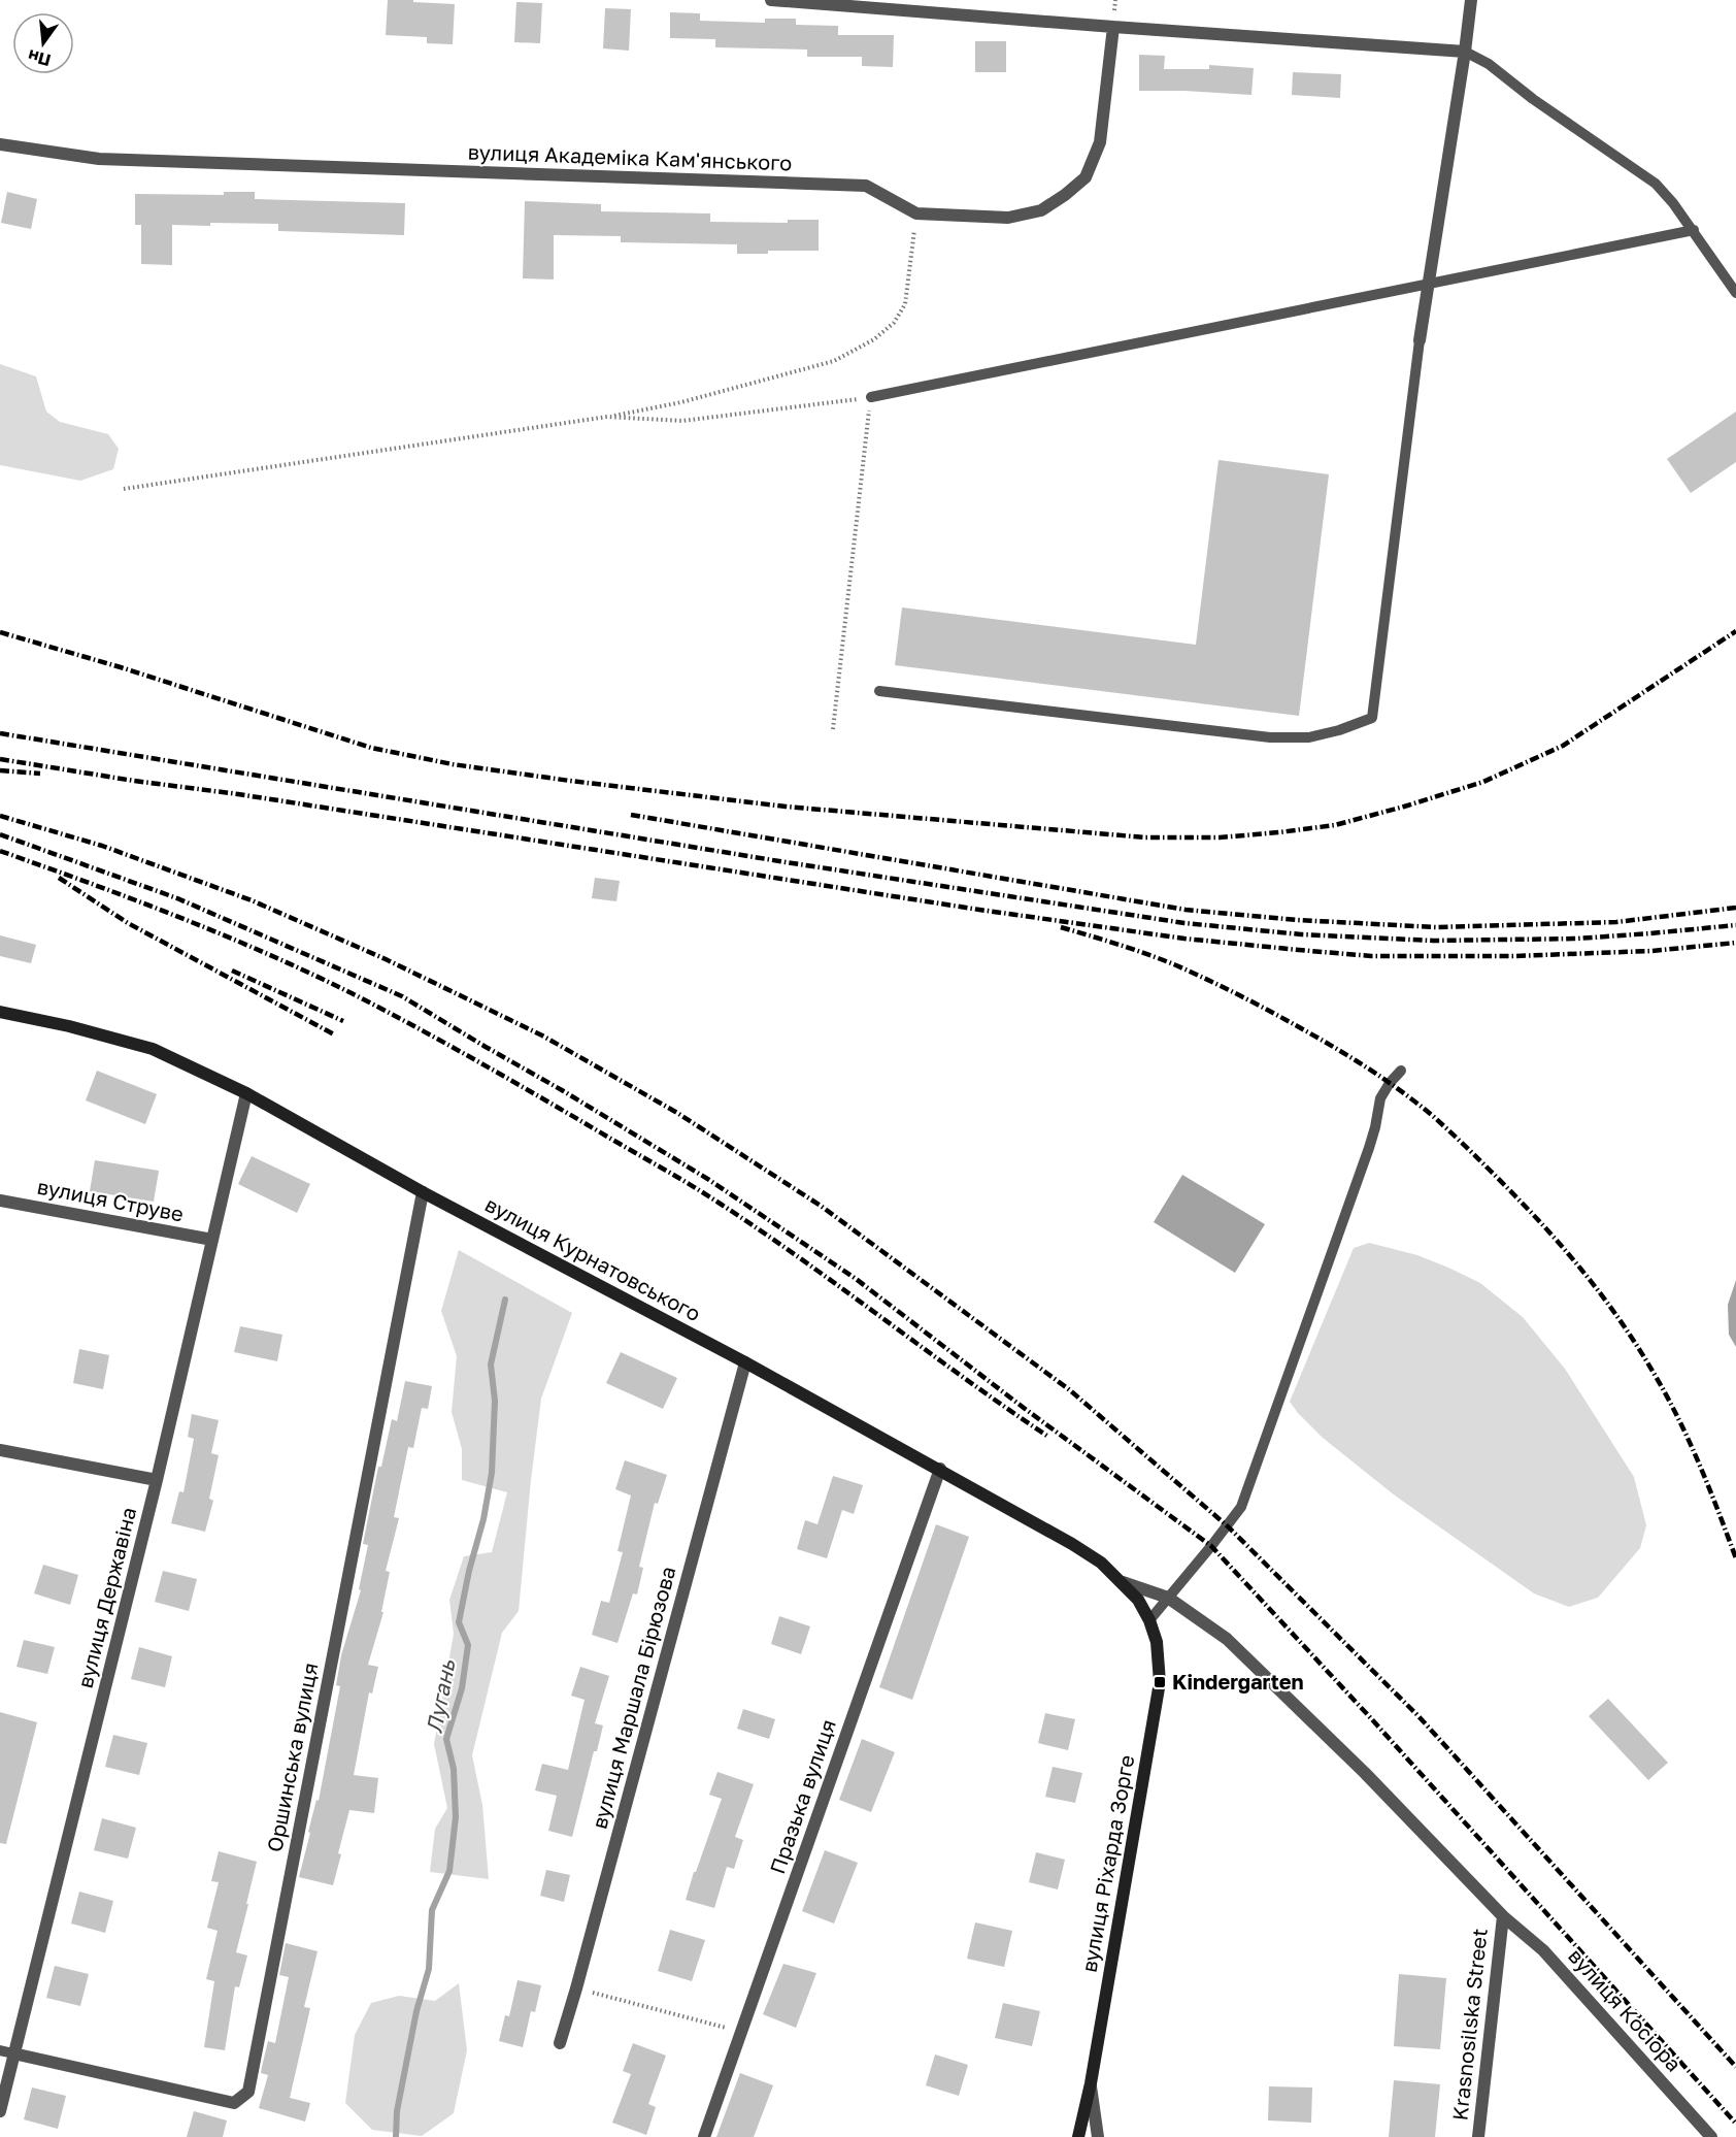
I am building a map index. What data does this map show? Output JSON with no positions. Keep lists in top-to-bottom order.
{
  "streets": {
    "street": [
      "вулиця Академіка Кам'янського",
      "вулиця Струве",
      "вулиця Курнатовського",
      "вулиця Державіна",
      "вулиця Маршала Бірюзова",
      "Оршинська вулиця",
      "Празька вулиця",
      "вулиця Ріхарда Зорге",
      "вулиця Косіора",
      "Krasnosilska Street"
    ]
  },
  "crossings": [
    ["вулиця Струве", "вулиця Державіна"],
    ["вулиця Курнатовського", "вулиця Державіна"],
    ["вулиця Курнатовського", "вулиця Маршала Бірюзова"],
    ["вулиця Курнатовського", "Оршинська вулиця"],
    ["вулиця Курнатовського", "Празька вулиця"],
    ["вулиця Курнатовського", "вулиця Ріхарда Зорге"],
    ["вулиця Курнатовського", "вулиця Косіора"],
    ["вулиця Державіна", "Оршинська вулиця"],
    ["вулиця Косіора", "Krasnosilska Street"]
  ],
  "water": ["Лугань"],
  "places": {
    "transit": ["Kindergarten"]
  },
  "north": "bottom"
}
